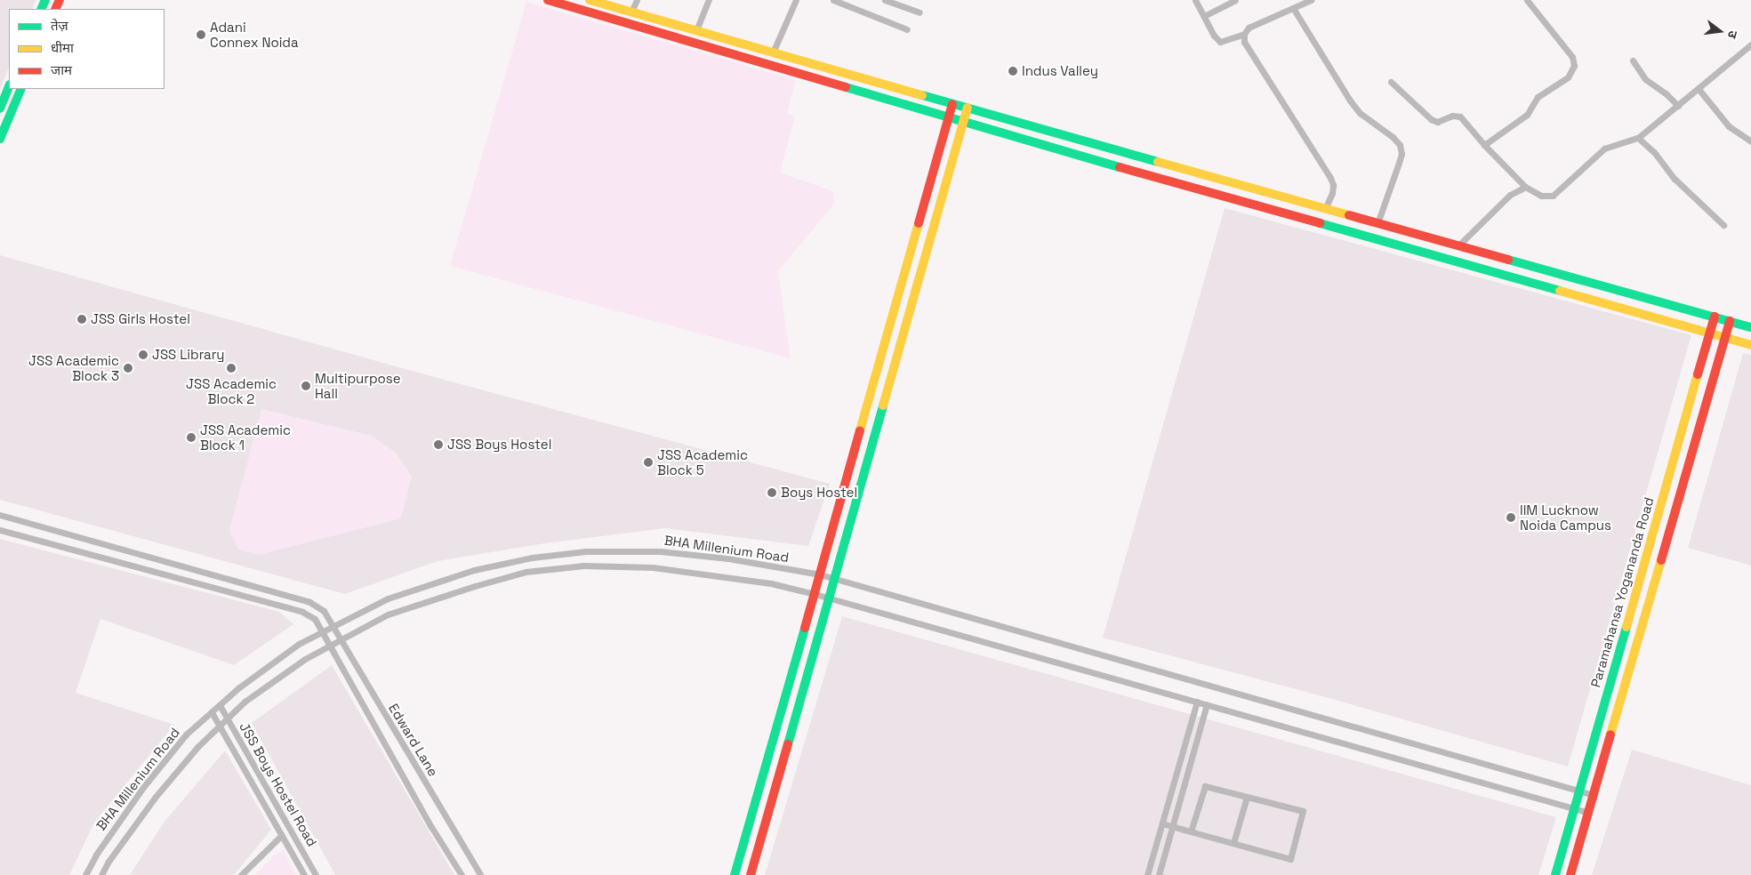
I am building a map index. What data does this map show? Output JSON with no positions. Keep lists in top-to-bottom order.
{
  "streets": {
    "street": [
      "BHA Millenium Road",
      "Paramahansa Yogananda Road",
      "Edward Lane",
      "JSS Boys Hostel Road"
    ]
  },
  "crossings": [
    ["BHA Millenium Road", "Paramahansa Yogananda Road"],
    ["BHA Millenium Road", "Edward Lane"],
    ["BHA Millenium Road", "JSS Boys Hostel Road"]
  ],
  "places": [
    "Adani Connex Noida",
    "Indus Valley",
    "JSS Girls Hostel",
    "JSS Library",
    "JSS Academic Block 3",
    "JSS Academic Block 2",
    "Multipurpose Hall",
    "JSS Academic Block 1",
    "JSS Boys Hostel",
    "JSS Academic Block 5",
    "Boys Hostel",
    "IIM Lucknow Noida Campus"
  ],
  "legend": ["तेज़", "धीमा", "जाम"],
  "north": "right"
}
